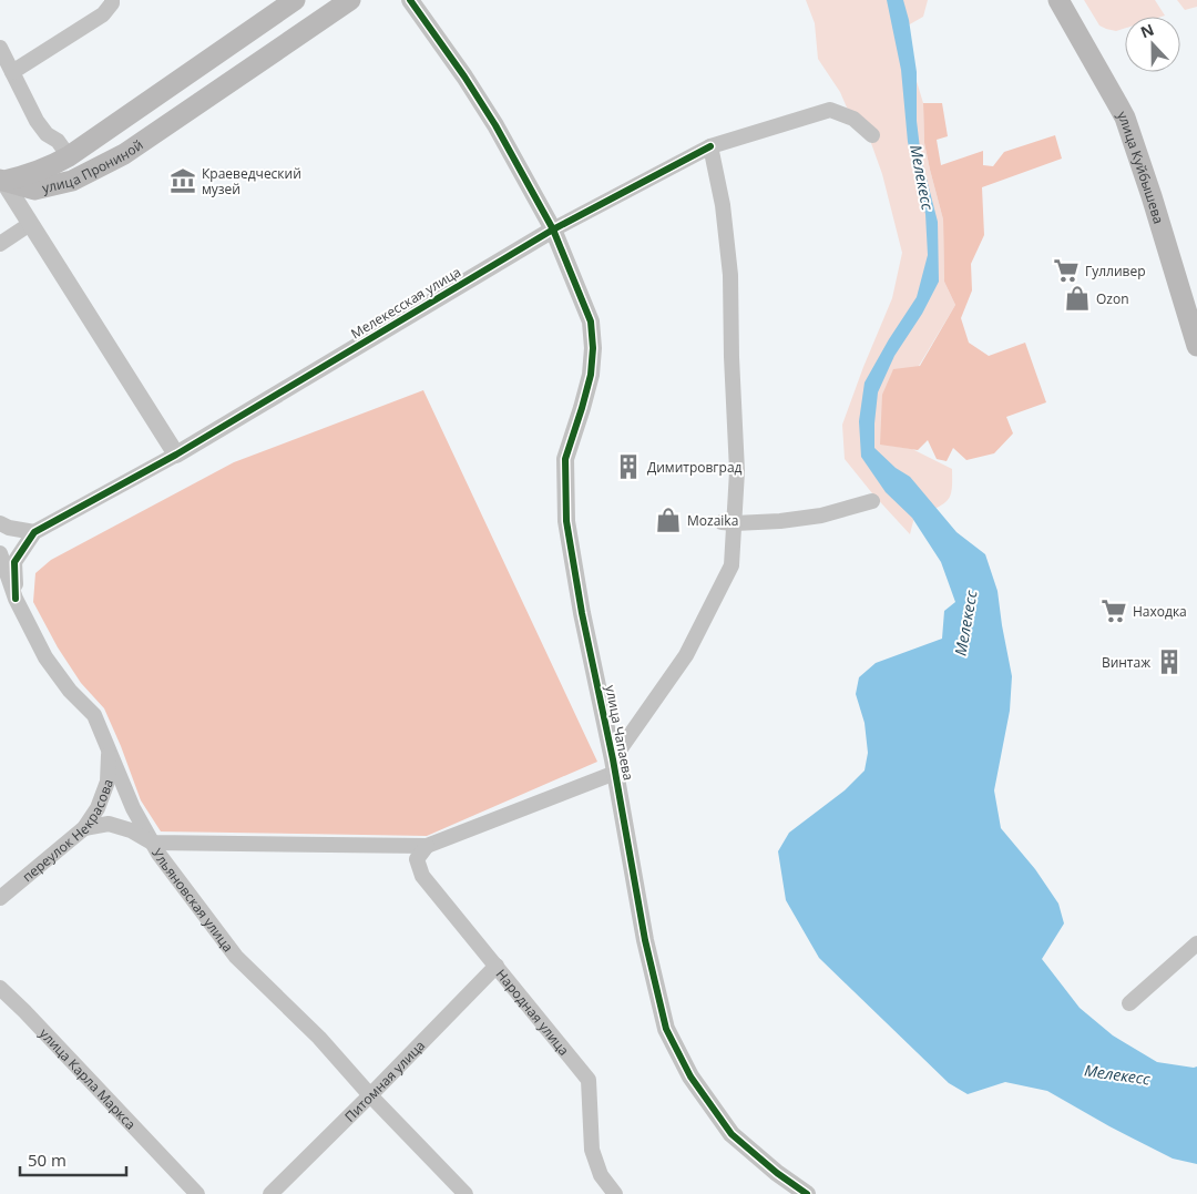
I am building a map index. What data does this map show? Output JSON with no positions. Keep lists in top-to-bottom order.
{
  "streets": {
    "main road": ["улица Прониной", "улица Куйбышева"],
    "street": [
      "Мелекесская улица",
      "улица Чапаева",
      "переулок Некрасова",
      "Ульяновская улица",
      "Народная улица",
      "улица Карла Маркса",
      "Питомная улица"
    ]
  },
  "crossings": [
    ["Мелекесская улица", "улица Чапаева"],
    ["переулок Некрасова", "Ульяновская улица"],
    ["Ульяновская улица", "Питомная улица"],
    ["Народная улица", "Питомная улица"]
  ],
  "water": ["Мелекесс"],
  "places": {
    "museum": ["Краеведческий музей"],
    "supermarket": ["Гулливер", "Находка"],
    "shop": ["Ozon", "Mozaika"],
    "building": ["Димитровград", "Винтаж"]
  },
  "scale_bar": "50 m",
  "north": "top"
}
